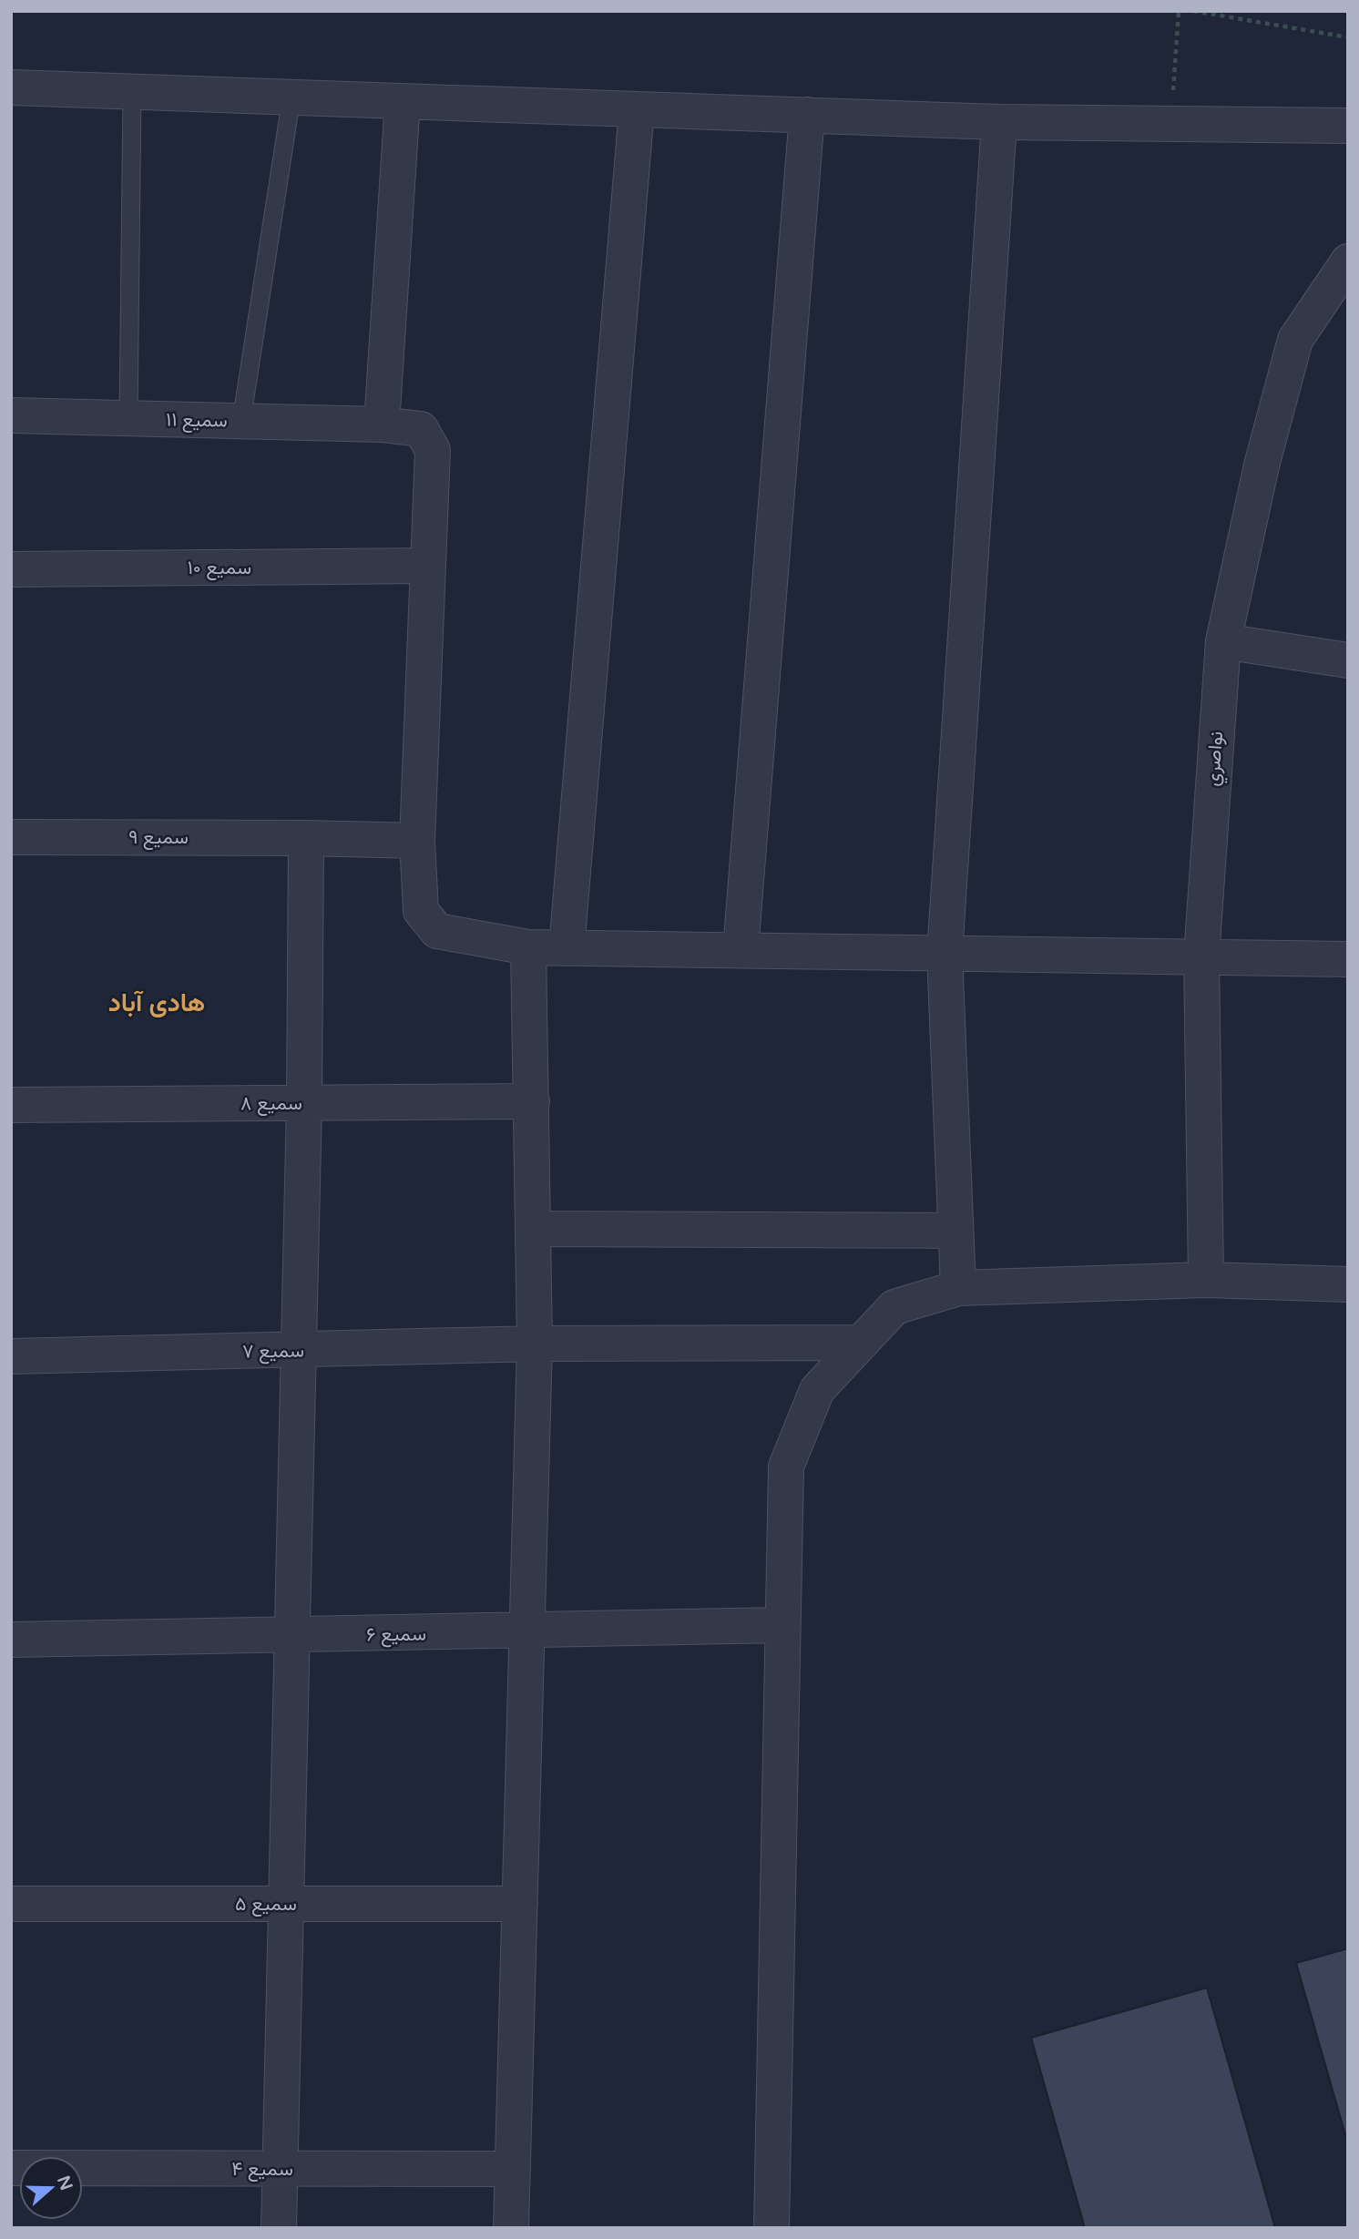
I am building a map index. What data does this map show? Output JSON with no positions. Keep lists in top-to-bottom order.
{
  "streets": {
    "street": [
      "سمیع ۱۱",
      "سمیع ۱۰",
      "نواصري",
      "سمیع ۹",
      "سمیع ۸",
      "سمیع ۷",
      "سمیع ۶",
      "سمیع ۵",
      "سمیع ۴"
    ]
  },
  "crossings": [
    ["سمیع ۱۱", "سمیع ۱۰"]
  ],
  "districts": ["هادی آباد"],
  "north": "right"
}
